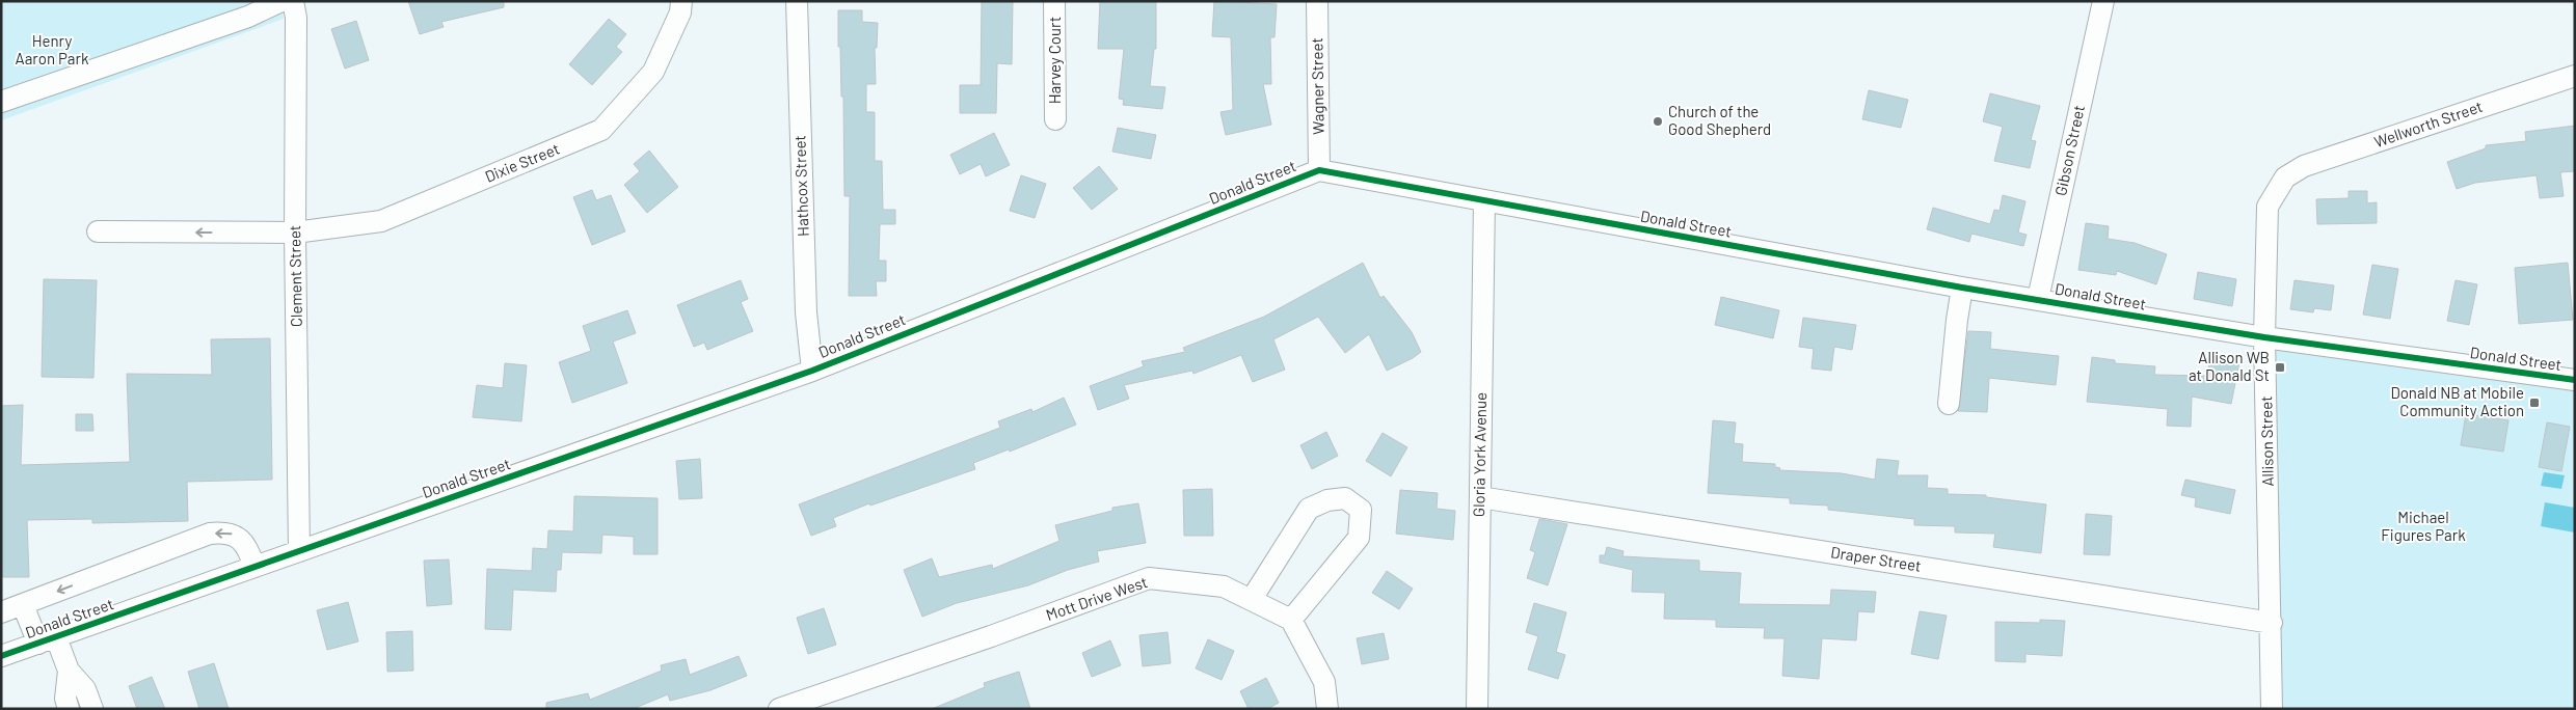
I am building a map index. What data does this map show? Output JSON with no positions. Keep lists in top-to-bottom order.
{
  "streets": {
    "street": [
      "Harvey Court",
      "Wagner Street",
      "Wellworth Street",
      "Gibson Street",
      "Dixie Street",
      "Donald Street",
      "Hathcox Street",
      "Clement Street",
      "Allison Street",
      "Gloria York Avenue",
      "Draper Street",
      "Mott Drive West"
    ]
  },
  "crossings": [
    ["Wagner Street", "Donald Street"],
    ["Wellworth Street", "Allison Street"],
    ["Gibson Street", "Donald Street"],
    ["Dixie Street", "Clement Street"],
    ["Donald Street", "Hathcox Street"],
    ["Donald Street", "Clement Street"],
    ["Donald Street", "Allison Street"],
    ["Donald Street", "Gloria York Avenue"],
    ["Allison Street", "Draper Street"],
    ["Gloria York Avenue", "Draper Street"]
  ],
  "parks": ["Henry Aaron Park", "Michael Figures Park"],
  "places": {
    "other": ["Church of the Good Shepherd"],
    "transit": ["Allison WB at Donald St", "Donald NB at Mobile Community Action"]
  }
}
